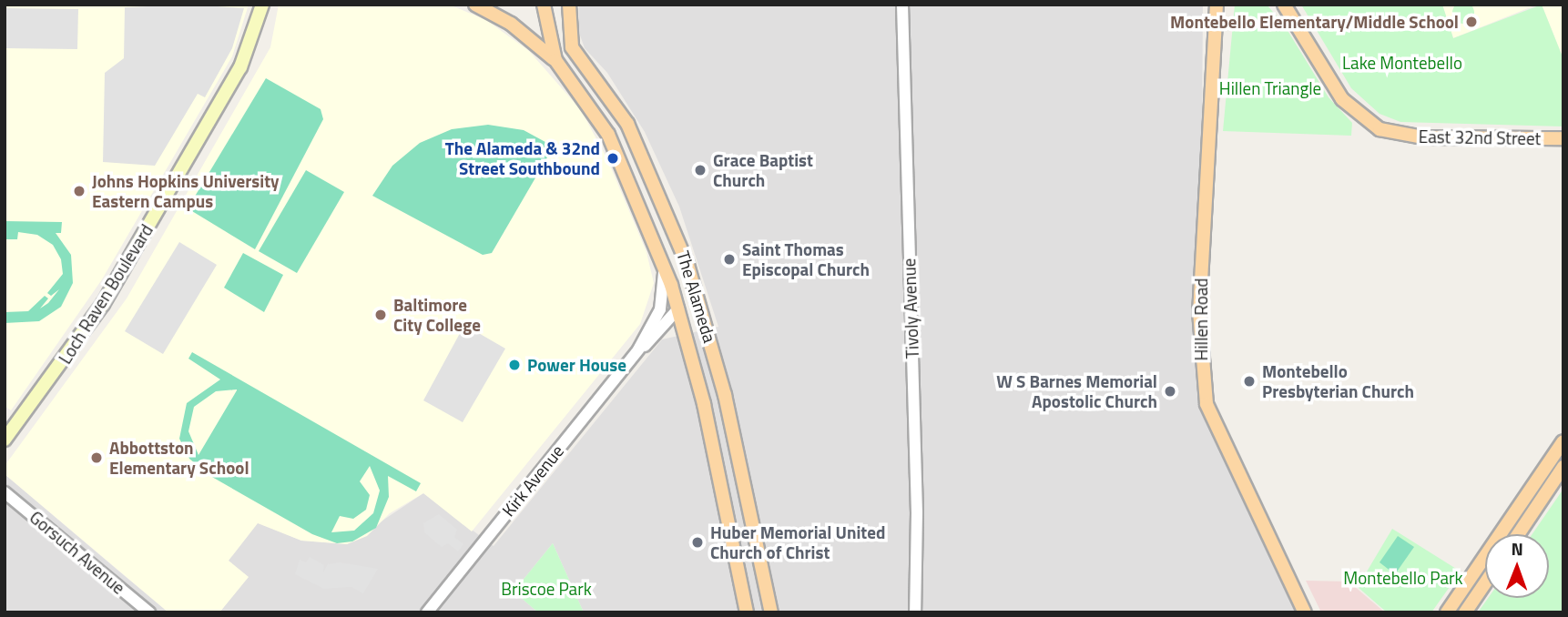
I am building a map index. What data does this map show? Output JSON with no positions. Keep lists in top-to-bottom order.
{
  "streets": {
    "main road": [
      "East 32nd Street",
      "Loch Raven Boulevard",
      "The Alameda",
      "Hillen Road"
    ],
    "street": ["Tivoly Avenue", "Kirk Avenue", "Gorsuch Avenue"]
  },
  "crossings": [
    ["The Alameda", "Kirk Avenue"]
  ],
  "parks": [
    "Lake Montebello",
    "Hillen Triangle",
    "Montebello Park",
    "Briscoe Park"
  ],
  "places": [
    "Montebello Elementary/Middle School",
    "The Alameda & 32nd Street Southbound",
    "Grace Baptist Church",
    "Johns Hopkins University Eastern Campus",
    "Saint Thomas Episcopal Church",
    "Baltimore City College",
    "Power House",
    "Montebello Presbyterian Church",
    "W S Barnes Memorial Apostolic Church",
    "Abbottston Elementary School",
    "Huber Memorial United Church of Christ"
  ],
  "north": "top"
}
